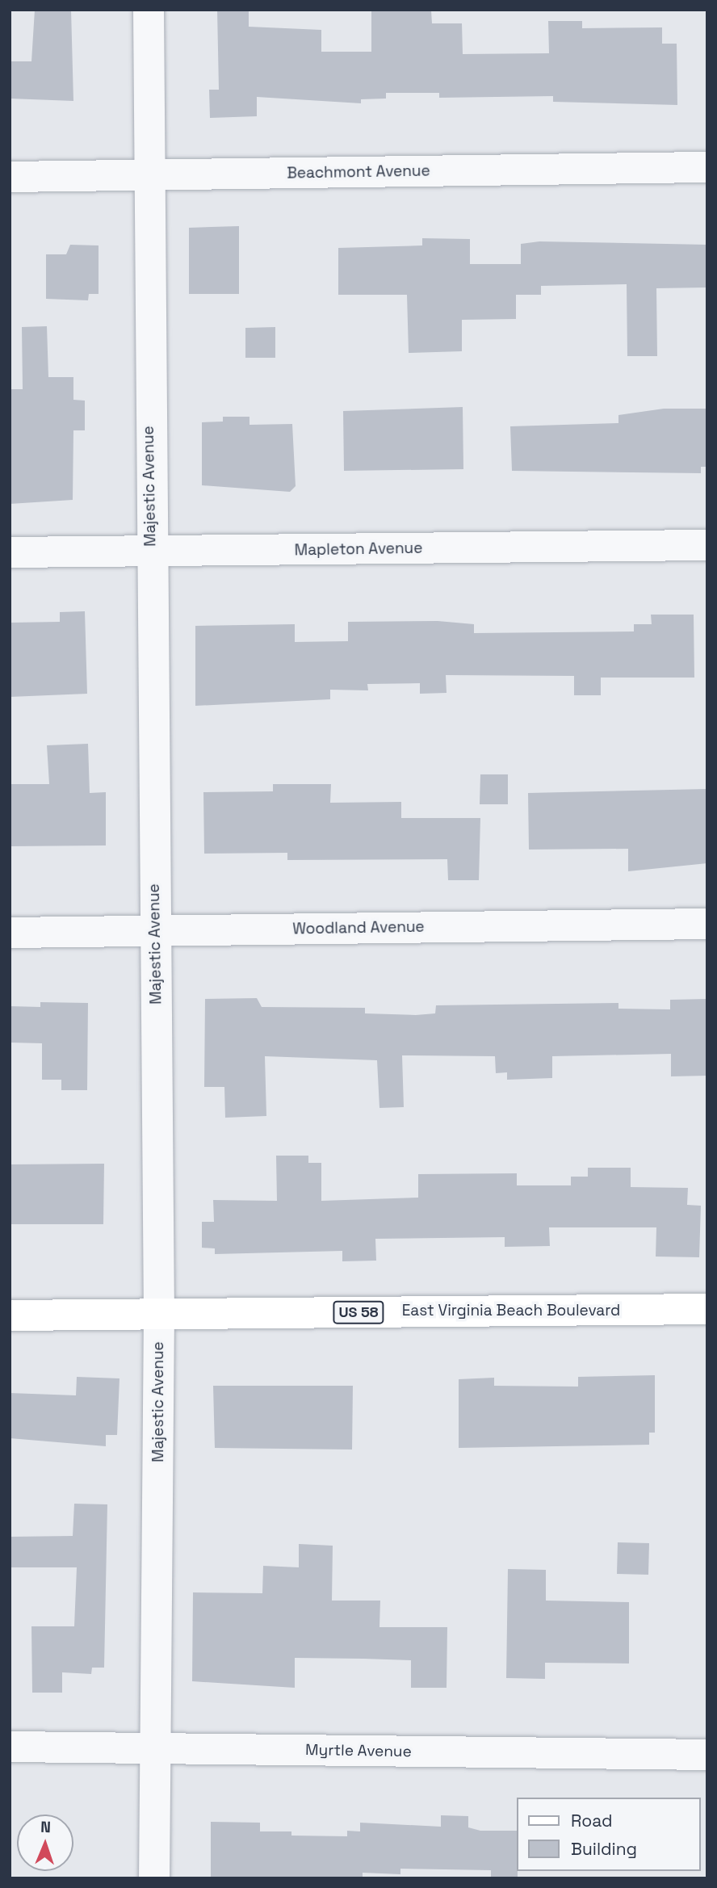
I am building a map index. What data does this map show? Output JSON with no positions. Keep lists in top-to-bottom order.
{
  "streets": {
    "main road": ["East Virginia Beach Boulevard", "US 58"],
    "street": [
      "Beachmont Avenue",
      "Majestic Avenue",
      "Mapleton Avenue",
      "Woodland Avenue",
      "Myrtle Avenue"
    ]
  },
  "crossings": [
    ["Beachmont Avenue", "Majestic Avenue"],
    ["Majestic Avenue", "Mapleton Avenue"],
    ["Majestic Avenue", "Woodland Avenue"],
    ["Majestic Avenue", "East Virginia Beach Boulevard"],
    ["Majestic Avenue", "Myrtle Avenue"]
  ],
  "legend": ["Road", "Building"],
  "north": "top"
}
